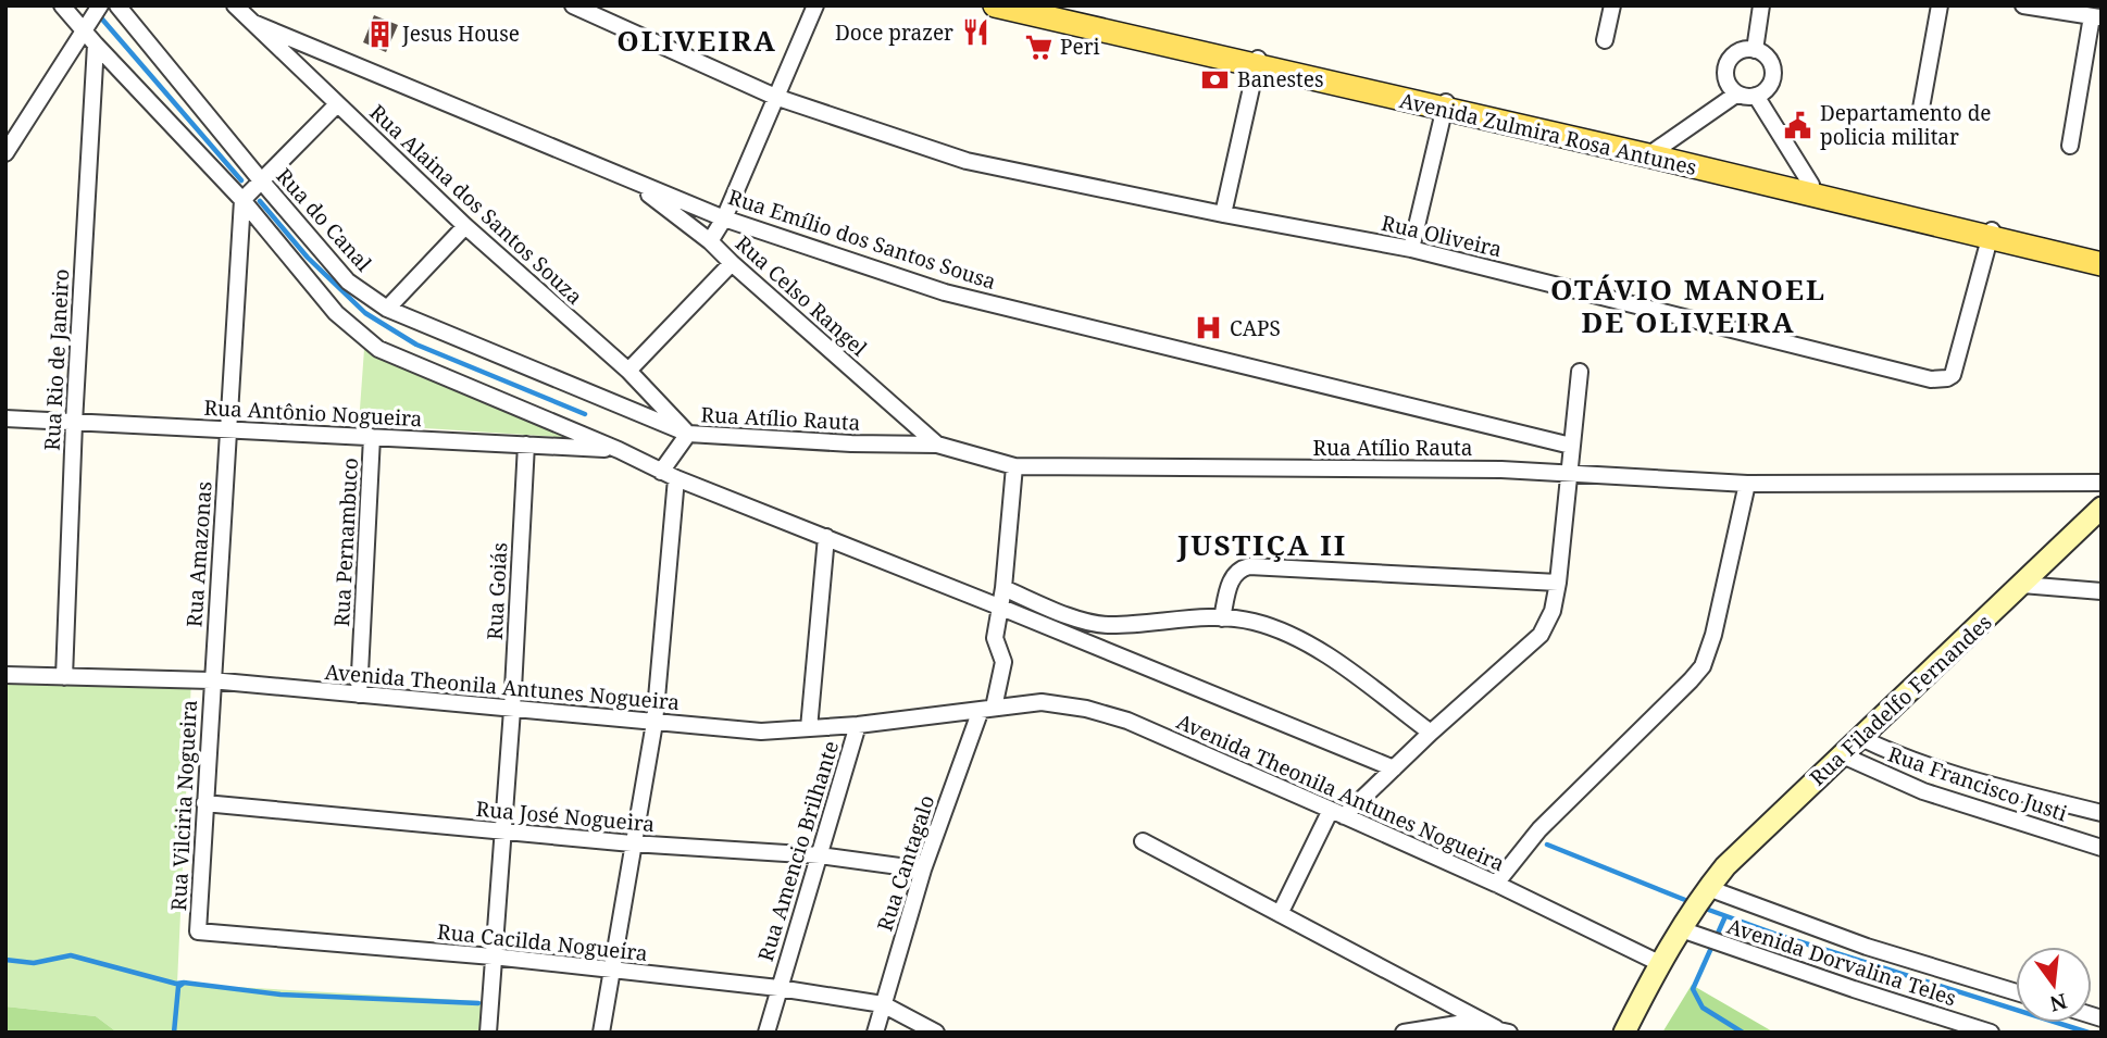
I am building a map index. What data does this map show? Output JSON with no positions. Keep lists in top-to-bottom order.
{
  "streets": {
    "main road": ["Avenida Zulmira Rosa Antunes", "Rua Filadelfo Fernandes"],
    "street": [
      "Rua Alaina dos Santos Souza",
      "Rua do Canal",
      "Rua Oliveira",
      "Rua Emílio dos Santos Sousa",
      "Rua Celso Rangel",
      "Rua Rio de Janeiro",
      "Rua Antônio Nogueira",
      "Rua Atílio Rauta",
      "Rua Pernambuco",
      "Rua Amazonas",
      "Rua Goiás",
      "Avenida Theonila Antunes Nogueira",
      "Rua Francisco Justi",
      "Rua Vilciria Nogueira",
      "Rua José Nogueira",
      "Rua Amencio Brilhante",
      "Rua Cantagalo",
      "Rua Cacilda Nogueira",
      "Avenida Dorvalina Teles"
    ]
  },
  "crossings": [
    ["Avenida Zulmira Rosa Antunes", "Rua Oliveira"],
    ["Rua Alaina dos Santos Souza", "Rua do Canal"],
    ["Rua Alaina dos Santos Souza", "Rua Emílio dos Santos Sousa"],
    ["Rua Alaina dos Santos Souza", "Rua Atílio Rauta"],
    ["Rua do Canal", "Rua Atílio Rauta"],
    ["Rua Emílio dos Santos Sousa", "Rua Celso Rangel"],
    ["Rua Celso Rangel", "Rua Atílio Rauta"],
    ["Rua Rio de Janeiro", "Rua Antônio Nogueira"],
    ["Rua Rio de Janeiro", "Avenida Theonila Antunes Nogueira"],
    ["Rua Antônio Nogueira", "Rua Pernambuco"],
    ["Rua Antônio Nogueira", "Rua Amazonas"],
    ["Rua Antônio Nogueira", "Rua Goiás"],
    ["Rua Antônio Nogueira", "Avenida Theonila Antunes Nogueira"],
    ["Rua Pernambuco", "Avenida Theonila Antunes Nogueira"],
    ["Rua Amazonas", "Avenida Theonila Antunes Nogueira"],
    ["Rua Amazonas", "Rua Vilciria Nogueira"],
    ["Rua Goiás", "Avenida Theonila Antunes Nogueira"],
    ["Rua Goiás", "Rua José Nogueira"],
    ["Rua Goiás", "Rua Cacilda Nogueira"],
    ["Avenida Theonila Antunes Nogueira", "Rua Filadelfo Fernandes"],
    ["Avenida Theonila Antunes Nogueira", "Rua Vilciria Nogueira"],
    ["Avenida Theonila Antunes Nogueira", "Rua Amencio Brilhante"],
    ["Avenida Theonila Antunes Nogueira", "Rua Cantagalo"],
    ["Rua Filadelfo Fernandes", "Rua Francisco Justi"],
    ["Rua Filadelfo Fernandes", "Avenida Dorvalina Teles"],
    ["Rua Vilciria Nogueira", "Rua José Nogueira"],
    ["Rua Vilciria Nogueira", "Rua Cacilda Nogueira"],
    ["Rua José Nogueira", "Rua Amencio Brilhante"],
    ["Rua José Nogueira", "Rua Cantagalo"],
    ["Rua Amencio Brilhante", "Rua Cacilda Nogueira"],
    ["Rua Cantagalo", "Rua Cacilda Nogueira"]
  ],
  "districts": ["OLIVEIRA", "OTÁVIO MANOEL DE OLIVEIRA", "JUSTIÇA II"],
  "places": {
    "restaurant": ["Doce prazer"],
    "building": ["Jesus House"],
    "supermarket": ["Peri"],
    "bank": ["Banestes"],
    "public building": ["Departamento de policia militar"],
    "hospital": ["CAPS"]
  },
  "north": "bottom"
}
